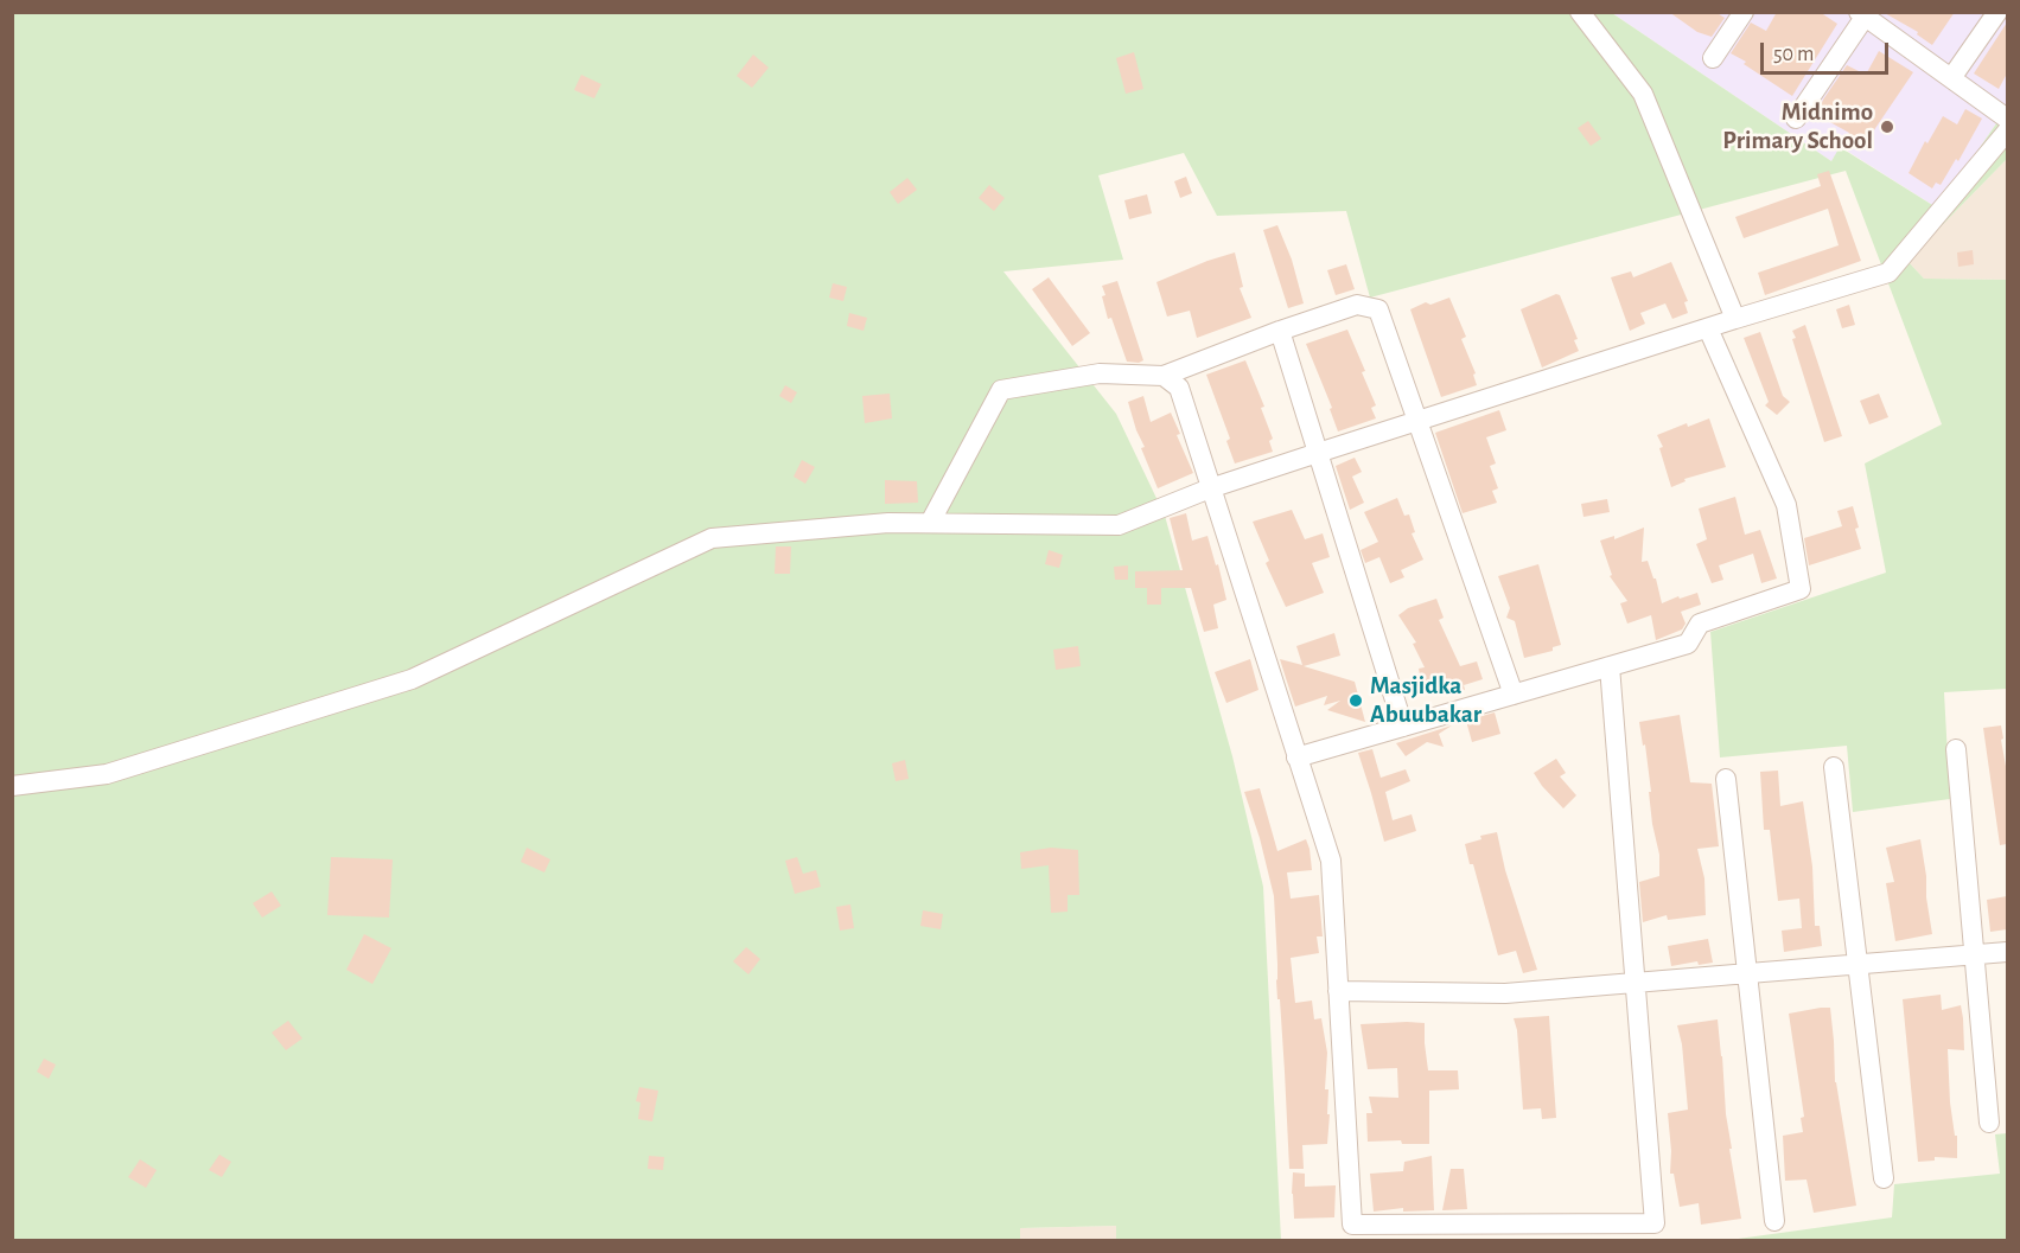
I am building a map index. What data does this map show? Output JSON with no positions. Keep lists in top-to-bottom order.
{
  "places": ["Midnimo Primary School", "Masjidka Abuubakar"],
  "scale_bar": "50 m"
}
